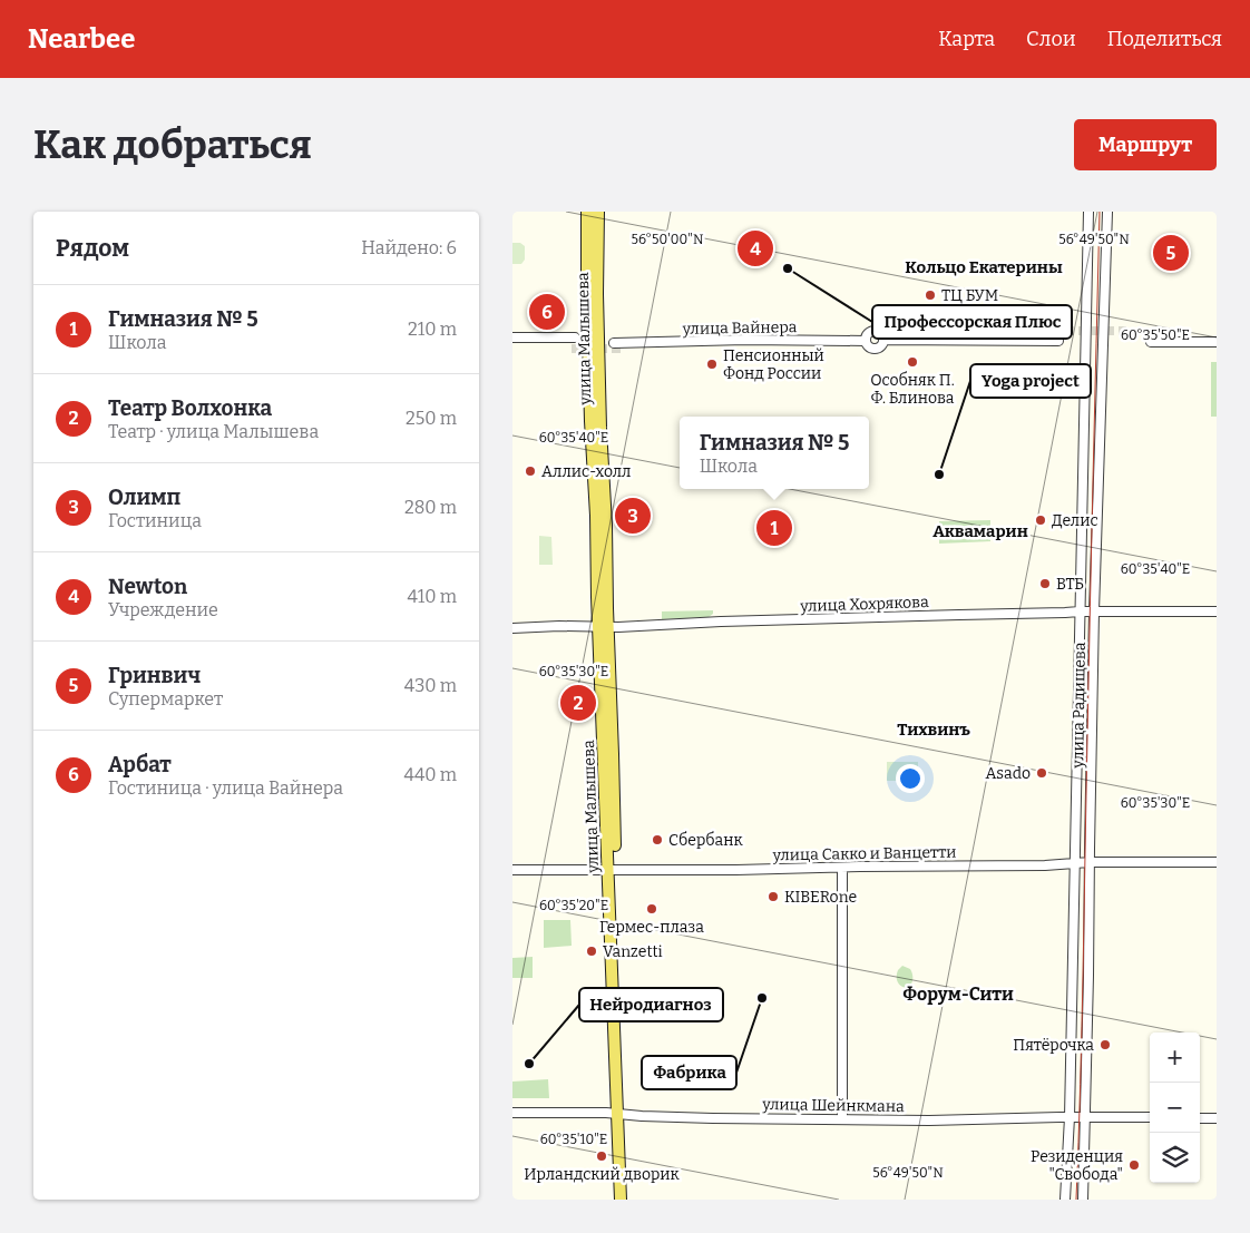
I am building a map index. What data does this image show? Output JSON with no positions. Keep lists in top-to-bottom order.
{
  "streets": {
    "main road": ["улица Малышева"],
    "street": [
      "улица Вайнера",
      "улица Хохрякова",
      "улица Радищева",
      "улица Сакко и Ванцетти",
      "улица Шейнкмана"
    ]
  },
  "crossings": [
    ["улица Малышева", "улица Хохрякова"],
    ["улица Малышева", "улица Сакко и Ванцетти"],
    ["улица Малышева", "улица Шейнкмана"],
    ["улица Хохрякова", "улица Радищева"],
    ["улица Радищева", "улица Сакко и Ванцетти"],
    ["улица Радищева", "улица Шейнкмана"]
  ],
  "districts": [
    "Кольцо Екатерины",
    "Аквамарин",
    "Тихвинъ",
    "Форум-Сити"
  ],
  "places": [
    "Профессорская Плюс",
    "ТЦ БУМ",
    "Особняк П. Ф. Блинова",
    "Пенсионный Фонд России",
    "Аллис-холл",
    "Yoga projeсt",
    "Делис",
    "ВТБ",
    "Asado",
    "Сбербанк",
    "KIBERone",
    "Гермес-плаза",
    "Vanzetti",
    "Фабрика",
    "Пятёрочка",
    "Нейродиагноз",
    "Ирландский дворик",
    "Резиденция \"Свобода\""
  ],
  "page": {
    "header": "Nearbee",
    "nav": ["Карта", "Слои", "Поделиться"],
    "buttons": "Маршрут",
    "title": "Как добраться",
    "heading": ["Рядом", "Найдено: 6"],
    "pins": [
      "4",
      "5",
      "6",
      "3",
      "1",
      "2"
    ],
    "list": [
      {
        "mark": "1",
        "name": "Гимназия № 5",
        "note": "Школа",
        "value": "210 m"
      },
      {
        "mark": "2",
        "name": "Театр Волхонка",
        "note": "Театр · улица Малышева",
        "value": "250 m"
      },
      {
        "mark": "3",
        "name": "Олимп",
        "note": "Гостиница",
        "value": "280 m"
      },
      {
        "mark": "4",
        "name": "Newton",
        "note": "Учреждение",
        "value": "410 m"
      },
      {
        "mark": "5",
        "name": "Гринвич",
        "note": "Супермаркет",
        "value": "430 m"
      },
      {
        "mark": "6",
        "name": "Арбат",
        "note": "Гостиница · улица Вайнера",
        "value": "440 m"
      }
    ],
    "popup": ["Гимназия № 5", "Школа"],
    "map_buttons": ["+", "−"]
  },
  "coordinates": [
    "56°50'00\"N",
    "56°49'50\"N",
    "60°35'50\"E",
    "60°35'40\"E",
    "60°35'30\"E",
    "60°35'20\"E",
    "60°35'10\"E"
  ]
}
